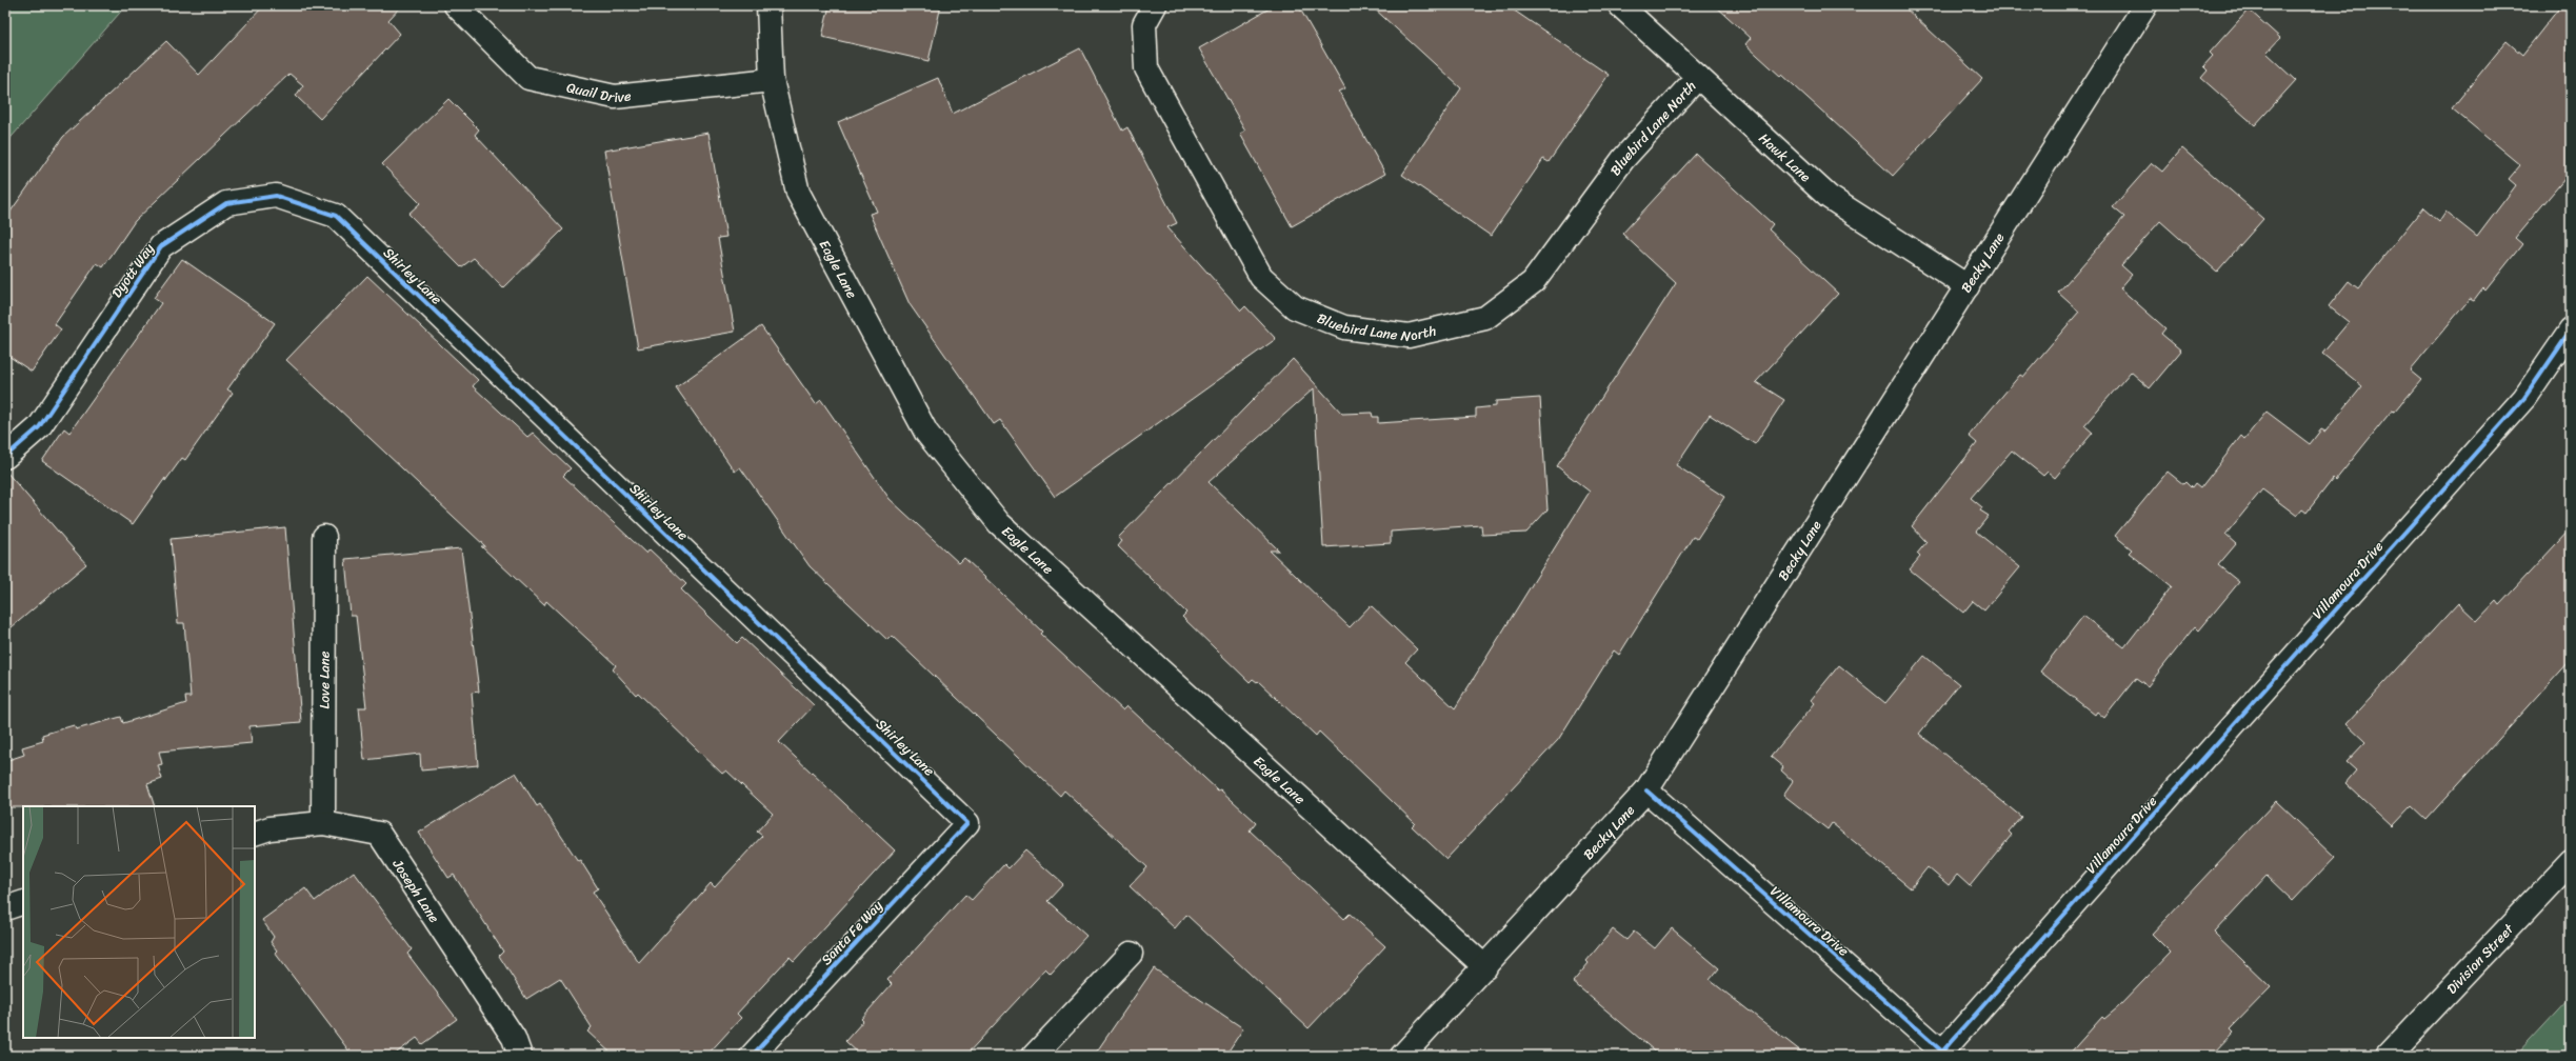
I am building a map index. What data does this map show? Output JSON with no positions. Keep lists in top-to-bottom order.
{
  "streets": {
    "street": [
      "Quail Drive",
      "Bluebird Lane North",
      "Hawk Lane",
      "Becky Lane",
      "Eagle Lane",
      "Dyott Way",
      "Shirley Lane",
      "Villamoura Drive",
      "Love Lane",
      "Joseph Lane",
      "Santa Fe Way",
      "Division Street"
    ]
  },
  "crossings": [
    ["Quail Drive", "Eagle Lane"],
    ["Bluebird Lane North", "Hawk Lane"],
    ["Hawk Lane", "Becky Lane"],
    ["Becky Lane", "Eagle Lane"],
    ["Becky Lane", "Villamoura Drive"],
    ["Dyott Way", "Shirley Lane"],
    ["Shirley Lane", "Santa Fe Way"],
    ["Love Lane", "Joseph Lane"]
  ]
}
